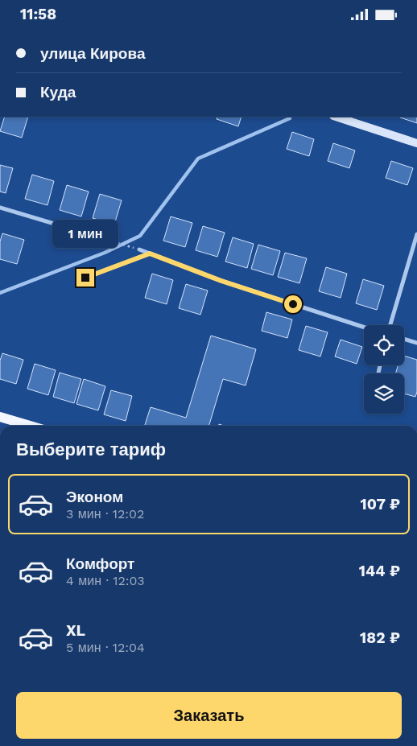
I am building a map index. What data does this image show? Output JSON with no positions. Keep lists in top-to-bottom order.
{
  "page": {
    "status": "11:58",
    "banner": ["улица Кирова", "Куда"],
    "bubble": "1 мин",
    "heading": "Выберите тариф",
    "list": [
      {
        "name": "Эконом",
        "note": "3 мин · 12:02",
        "value": "107 ₽"
      },
      {
        "name": "Комфорт",
        "note": "4 мин · 12:03",
        "value": "144 ₽"
      },
      {
        "name": "XL",
        "note": "5 мин · 12:04",
        "value": "182 ₽"
      }
    ],
    "buttons": "Заказать"
  }
}
